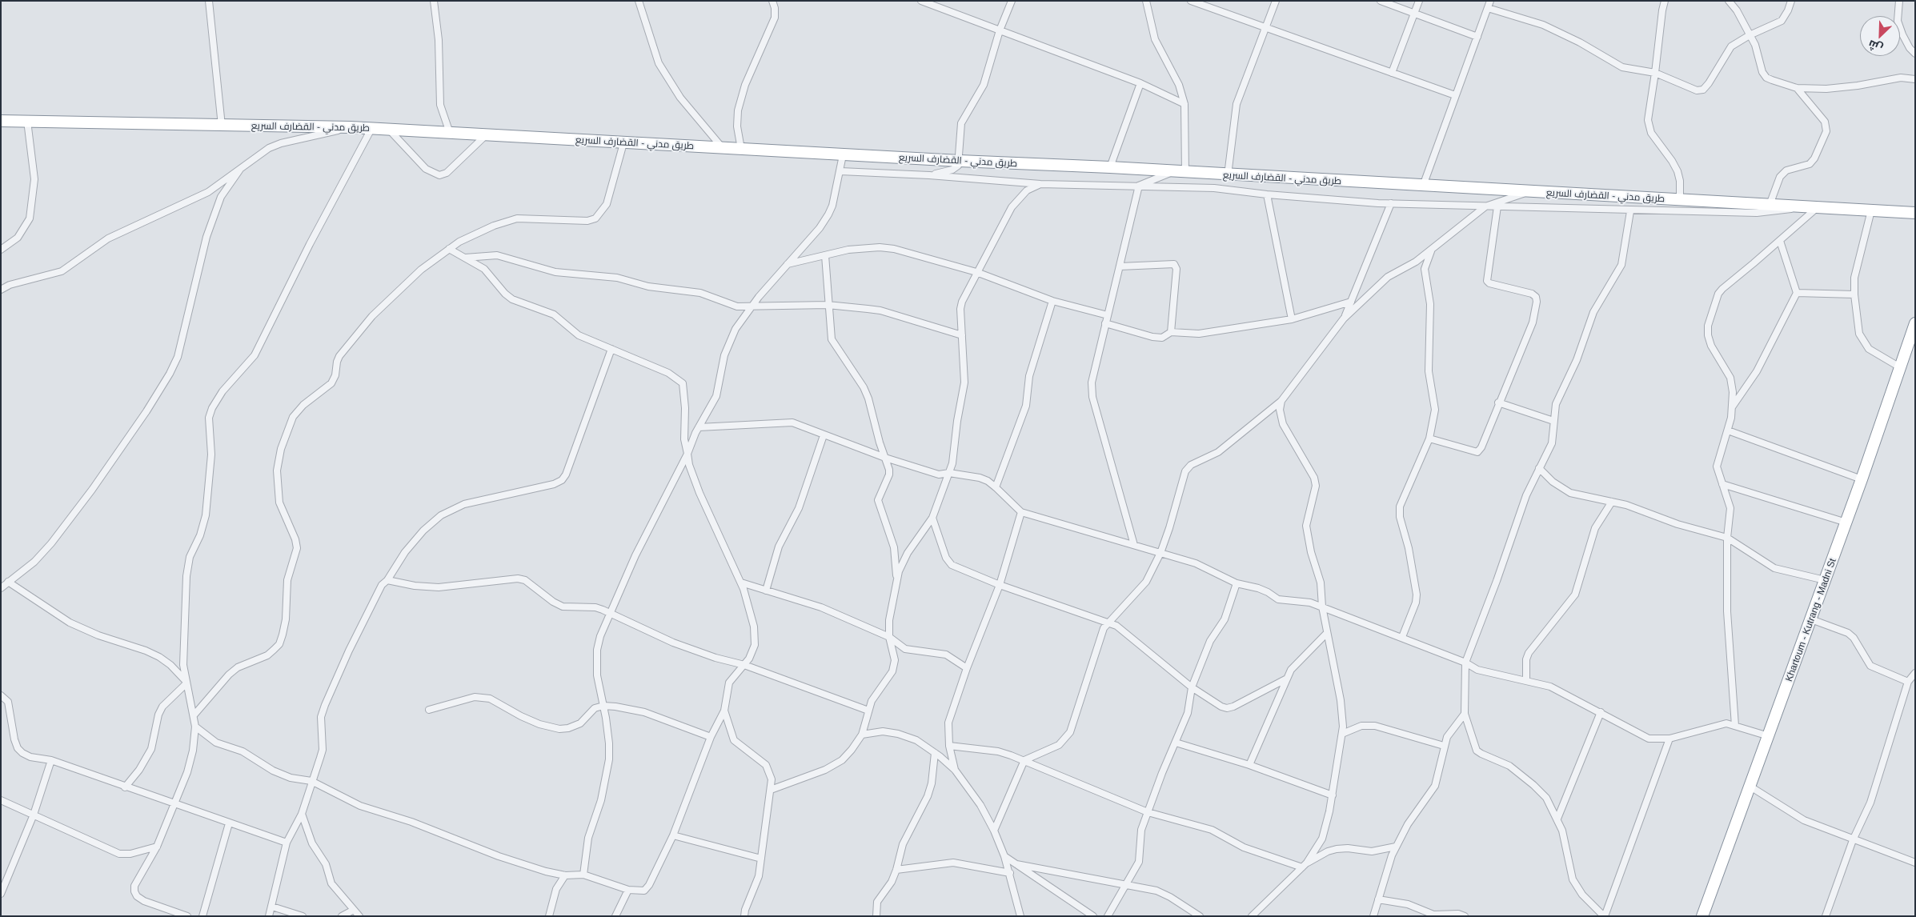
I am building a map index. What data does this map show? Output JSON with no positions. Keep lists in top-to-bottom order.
{
  "streets": {
    "highway": ["طريق مدني - القضارف السريع", "Khartoum - Kutrang - Madni St"]
  },
  "north": "bottom left"
}
